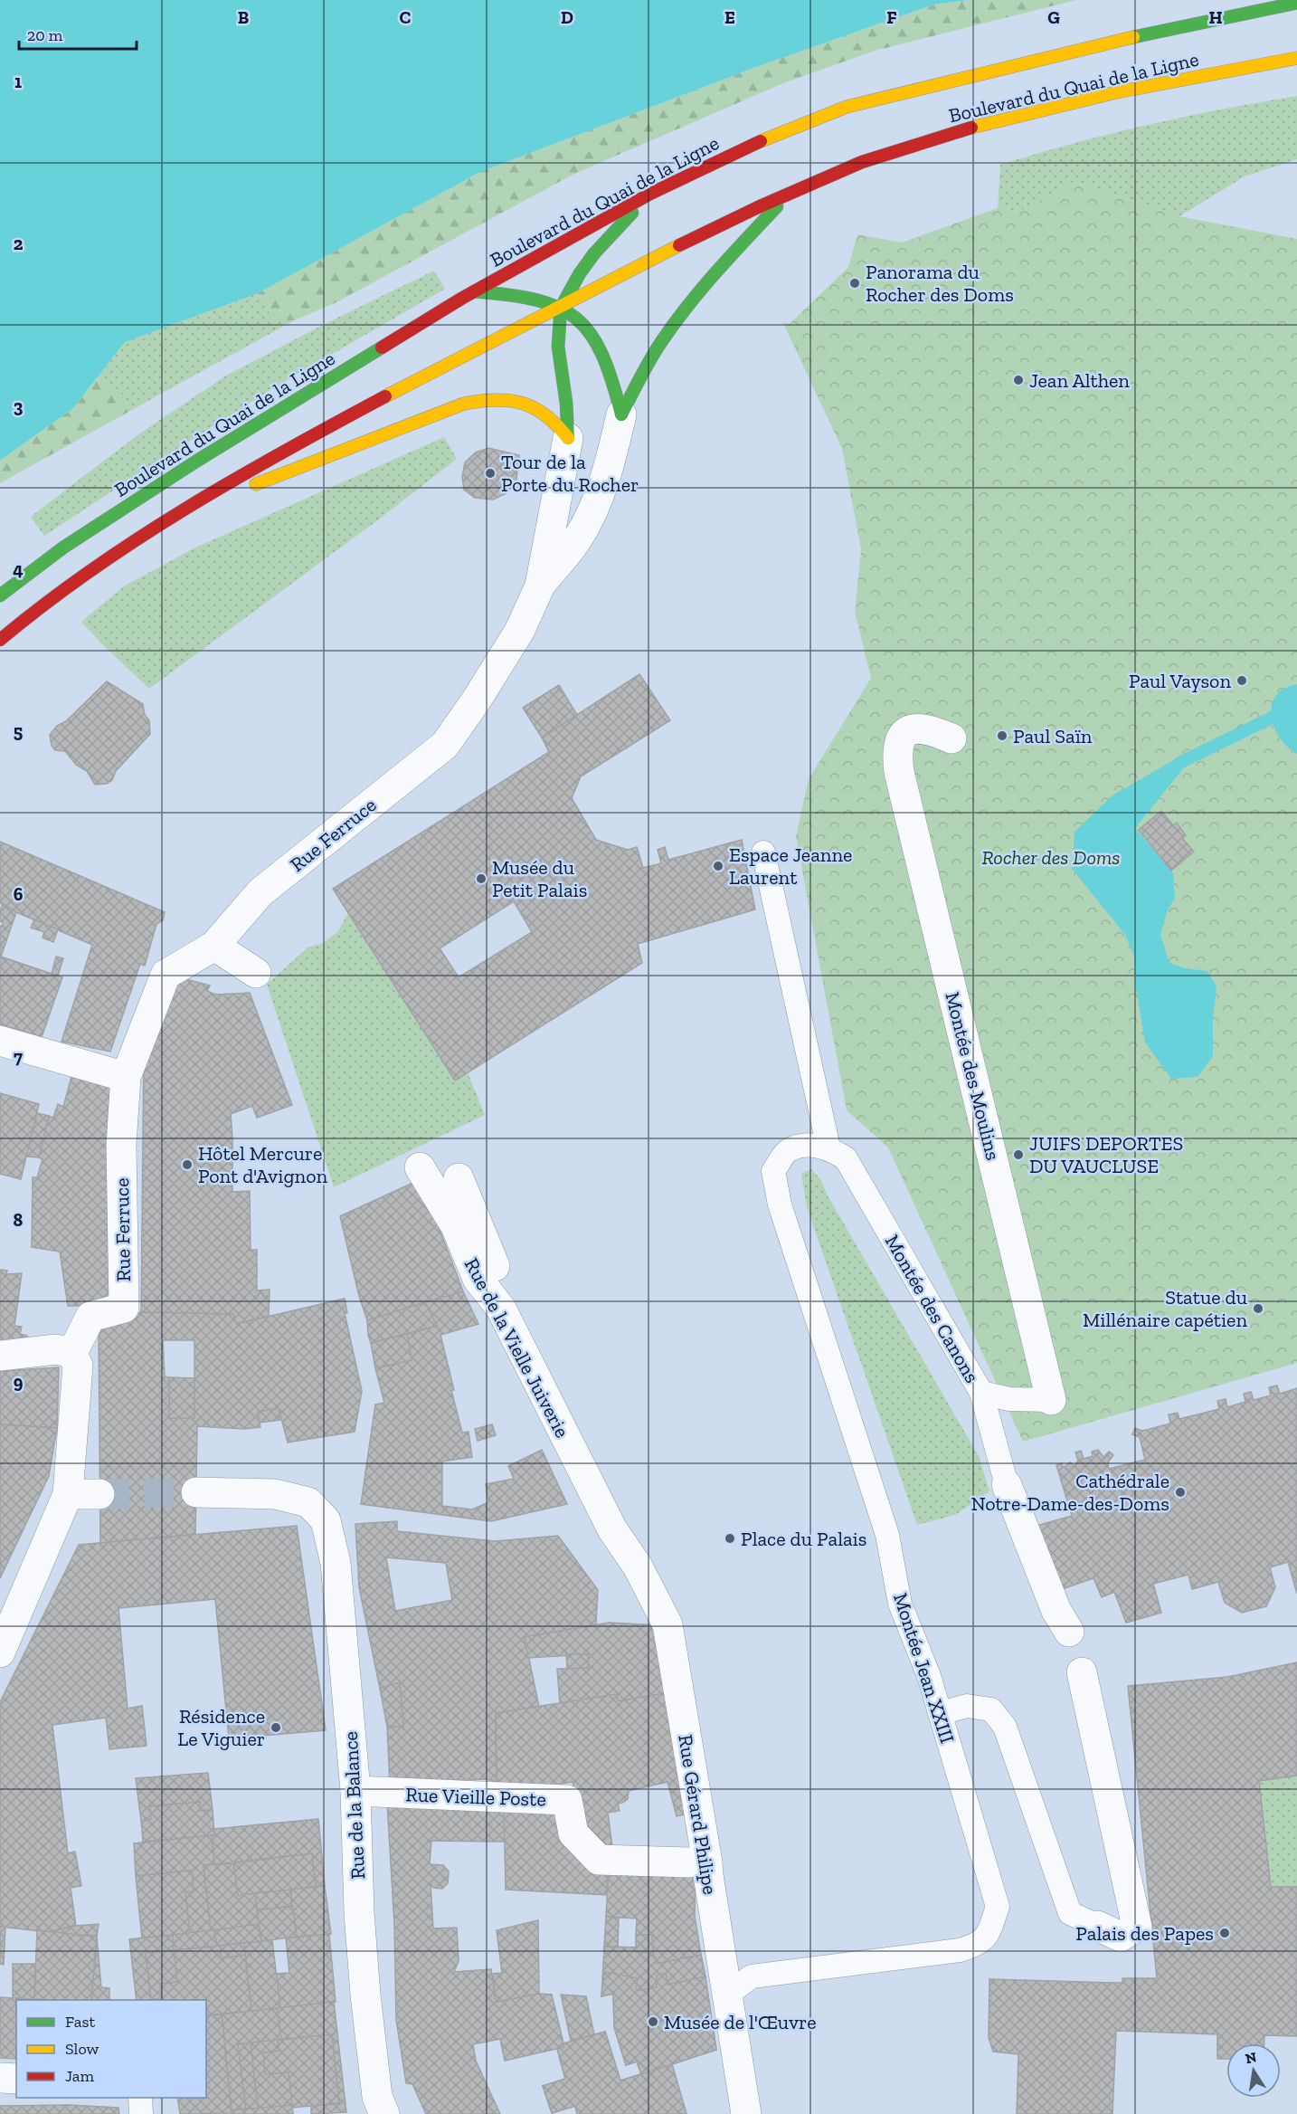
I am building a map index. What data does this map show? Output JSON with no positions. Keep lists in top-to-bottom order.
{
  "streets": {
    "main road": ["Boulevard du Quai de la Ligne"],
    "street": [
      "Rue Ferruce",
      "Montée des Moulins",
      "Rue de la Vielle Juiverie",
      "Rue Vieille Poste",
      "Rue de la Balance",
      "Rue Gérard Philipe"
    ],
    "lane": ["Montée des Canons", "Montée Jean XXIII"]
  },
  "crossings": [
    ["Montée des Moulins", "Montée des Canons"],
    ["Montée des Canons", "Montée Jean XXIII"],
    ["Rue de la Vielle Juiverie", "Rue Gérard Philipe"],
    ["Montée Jean XXIII", "Rue Gérard Philipe"],
    ["Rue Vieille Poste", "Rue de la Balance"]
  ],
  "parks": ["Rocher des Doms"],
  "places": [
    "Panorama du Rocher des Doms",
    "Jean Althen",
    "Tour de la Porte du Rocher",
    "Paul Vayson",
    "Paul Saïn",
    "Espace Jeanne Laurent",
    "Musée du Petit Palais",
    "JUIFS DEPORTES DU VAUCLUSE",
    "Hôtel Mercure Pont d'Avignon",
    "Statue du Millénaire capétien",
    "Cathédrale Notre-Dame-des-Doms",
    "Place du Palais",
    "Résidence Le Viguier",
    "Palais des Papes",
    "Musée de l'Œuvre"
  ],
  "legend": ["Fast", "Slow", "Jam"],
  "scale_bar": "20 m",
  "north": "top",
  "grid": {
    "columns": [
      "B",
      "C",
      "D",
      "E",
      "F",
      "G",
      "H"
    ],
    "rows": [
      "1",
      "2",
      "3",
      "4",
      "5",
      "6",
      "7",
      "8",
      "9"
    ]
  }
}
